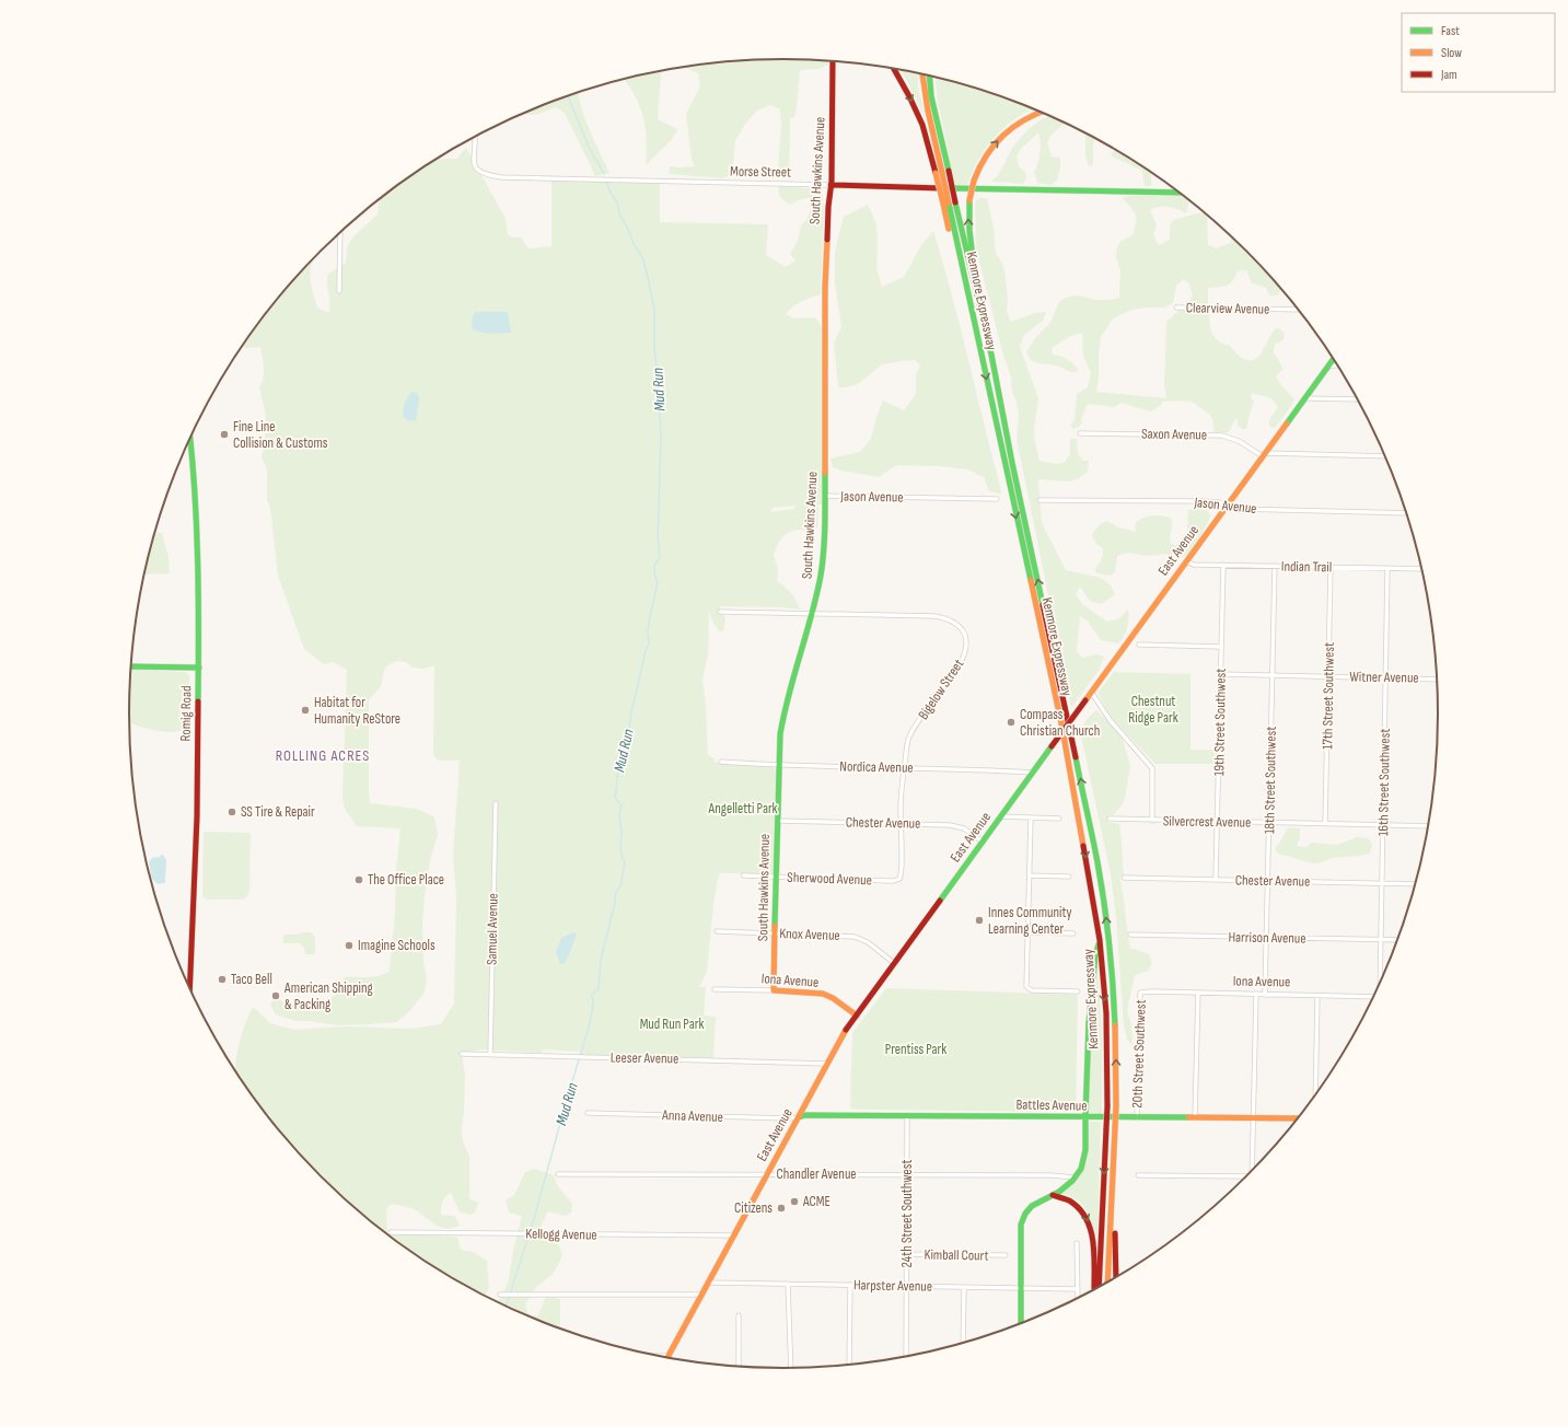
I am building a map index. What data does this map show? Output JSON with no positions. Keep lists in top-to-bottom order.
{
  "streets": {
    "main road": [
      "South Hawkins Avenue",
      "Morse Street",
      "Kenmore Expressway",
      "East Avenue",
      "Romig Road",
      "Iona Avenue",
      "Battles Avenue"
    ],
    "street": [
      "Clearview Avenue",
      "Saxon Avenue",
      "Jason Avenue",
      "Indian Trail",
      "Witner Avenue",
      "Bigelow Street",
      "17th Street Southwest",
      "19th Street Southwest",
      "Nordica Avenue",
      "18th Street Southwest",
      "16th Street Southwest",
      "Silvercrest Avenue",
      "Chester Avenue",
      "Sherwood Avenue",
      "Samuel Avenue",
      "Knox Avenue",
      "Harrison Avenue",
      "20th Street Southwest",
      "Leeser Avenue",
      "Anna Avenue",
      "Chandler Avenue",
      "24th Street Southwest",
      "Kellogg Avenue",
      "Kimball Court",
      "Harpster Avenue"
    ]
  },
  "crossings": [
    ["South Hawkins Avenue", "Morse Street"],
    ["South Hawkins Avenue", "Jason Avenue"],
    ["South Hawkins Avenue", "Bigelow Street"],
    ["South Hawkins Avenue", "Nordica Avenue"],
    ["South Hawkins Avenue", "Chester Avenue"],
    ["South Hawkins Avenue", "Sherwood Avenue"],
    ["South Hawkins Avenue", "Knox Avenue"],
    ["South Hawkins Avenue", "Iona Avenue"],
    ["Saxon Avenue", "East Avenue"],
    ["Jason Avenue", "East Avenue"],
    ["East Avenue", "Indian Trail"],
    ["East Avenue", "Nordica Avenue"],
    ["East Avenue", "Chester Avenue"],
    ["East Avenue", "Knox Avenue"],
    ["East Avenue", "Iona Avenue"],
    ["East Avenue", "Leeser Avenue"],
    ["East Avenue", "Battles Avenue"],
    ["East Avenue", "Anna Avenue"],
    ["East Avenue", "Chandler Avenue"],
    ["East Avenue", "Kellogg Avenue"],
    ["East Avenue", "Harpster Avenue"],
    ["Indian Trail", "17th Street Southwest"],
    ["Indian Trail", "19th Street Southwest"],
    ["Indian Trail", "18th Street Southwest"],
    ["Indian Trail", "16th Street Southwest"],
    ["Witner Avenue", "17th Street Southwest"],
    ["Witner Avenue", "19th Street Southwest"],
    ["Witner Avenue", "18th Street Southwest"],
    ["Witner Avenue", "16th Street Southwest"],
    ["Bigelow Street", "Nordica Avenue"],
    ["Bigelow Street", "Chester Avenue"],
    ["Bigelow Street", "Sherwood Avenue"],
    ["17th Street Southwest", "Silvercrest Avenue"],
    ["19th Street Southwest", "Silvercrest Avenue"],
    ["19th Street Southwest", "Chester Avenue"],
    ["18th Street Southwest", "Silvercrest Avenue"],
    ["18th Street Southwest", "Chester Avenue"],
    ["18th Street Southwest", "Harrison Avenue"],
    ["18th Street Southwest", "Iona Avenue"],
    ["16th Street Southwest", "Silvercrest Avenue"],
    ["16th Street Southwest", "Chester Avenue"],
    ["16th Street Southwest", "Harrison Avenue"],
    ["Samuel Avenue", "Leeser Avenue"],
    ["Iona Avenue", "20th Street Southwest"],
    ["20th Street Southwest", "Battles Avenue"],
    ["Battles Avenue", "Anna Avenue"],
    ["Battles Avenue", "24th Street Southwest"],
    ["Chandler Avenue", "24th Street Southwest"],
    ["24th Street Southwest", "Kimball Court"],
    ["24th Street Southwest", "Harpster Avenue"]
  ],
  "districts": ["ROLLING ACRES"],
  "water": ["Mud Run"],
  "parks": [
    "Chestnut Ridge Park",
    "Angelletti Park",
    "Mud Run Park",
    "Prentiss Park"
  ],
  "places": [
    "Fine Line Collision & Customs",
    "Habitat for Humanity ReStore",
    "Compass Christian Church",
    "SS Tire & Repair",
    "The Office Place",
    "Innes Community Learning Center",
    "Imagine Schools",
    "Taco Bell",
    "American Shipping & Packing",
    "ACME",
    "Citizens"
  ],
  "legend": ["Fast", "Slow", "Jam"]
}
